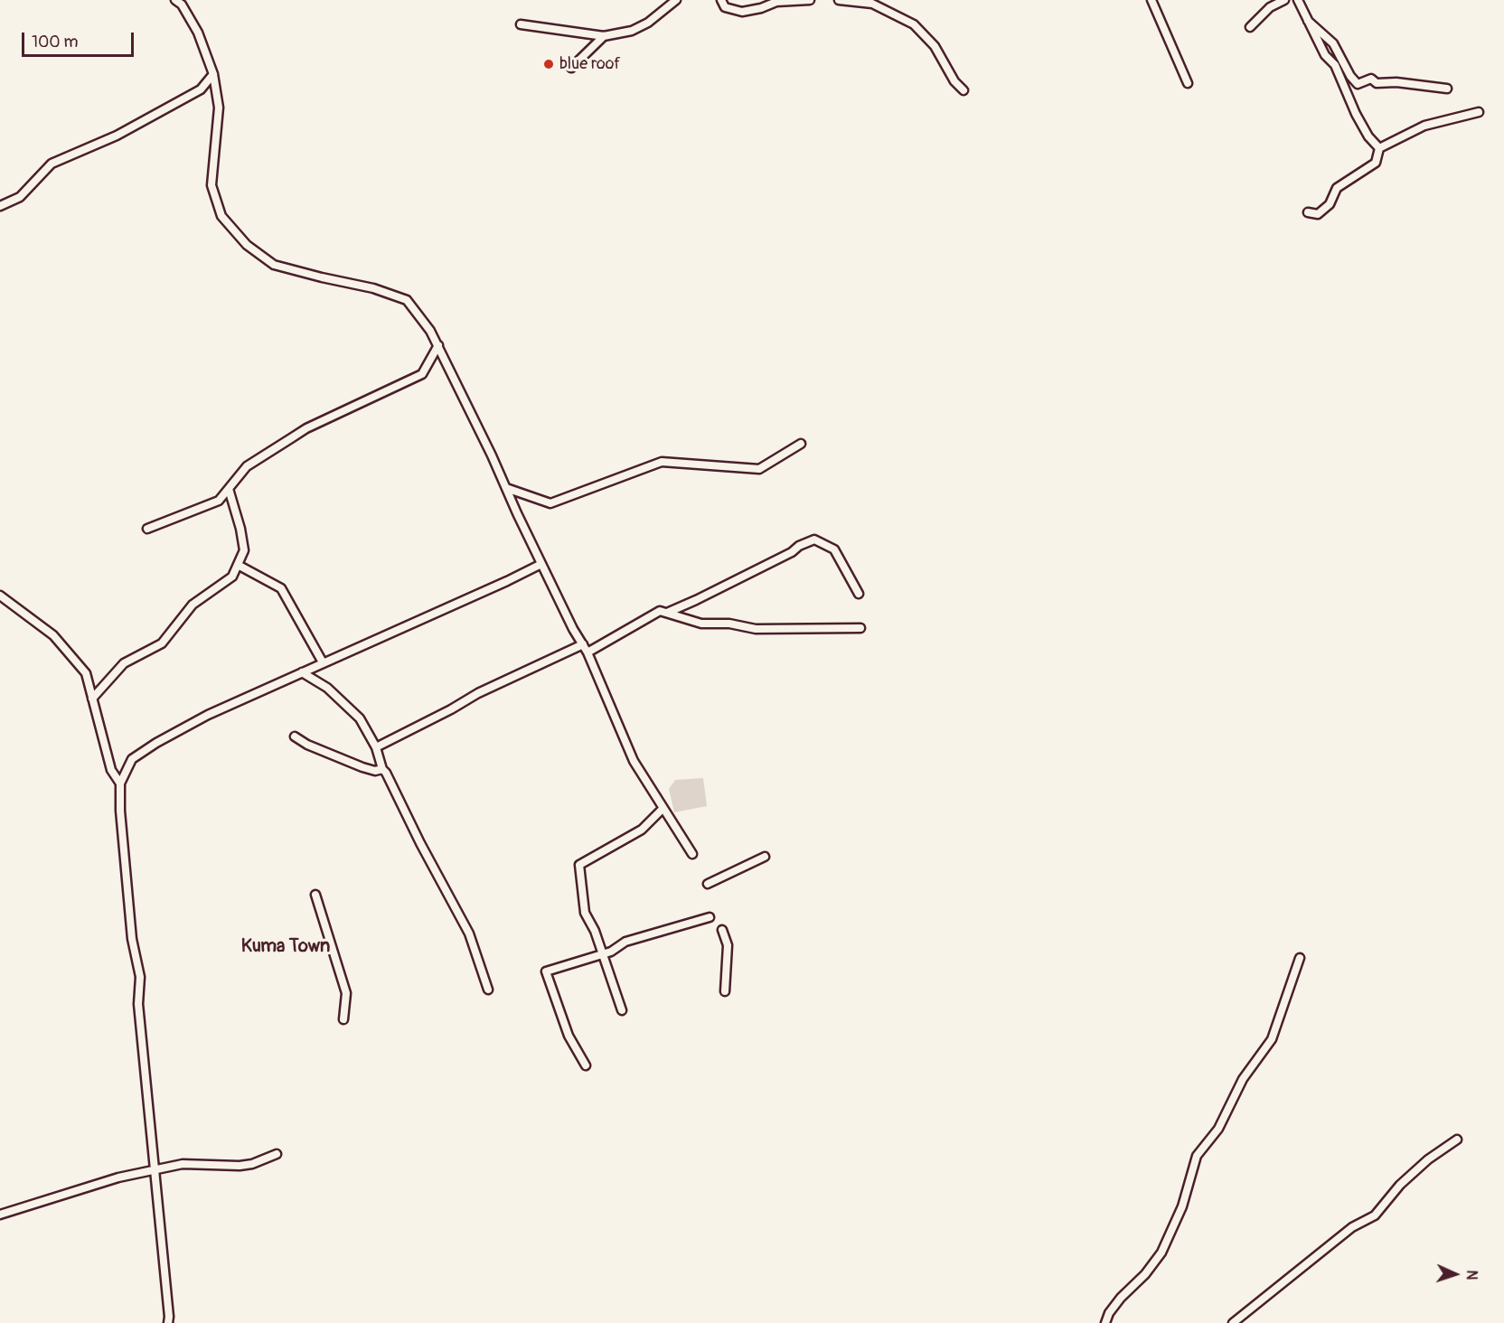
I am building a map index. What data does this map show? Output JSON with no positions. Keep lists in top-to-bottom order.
{
  "districts": ["Kuma Town"],
  "places": ["blue roof"],
  "scale_bar": "100 m",
  "north": "right"
}
